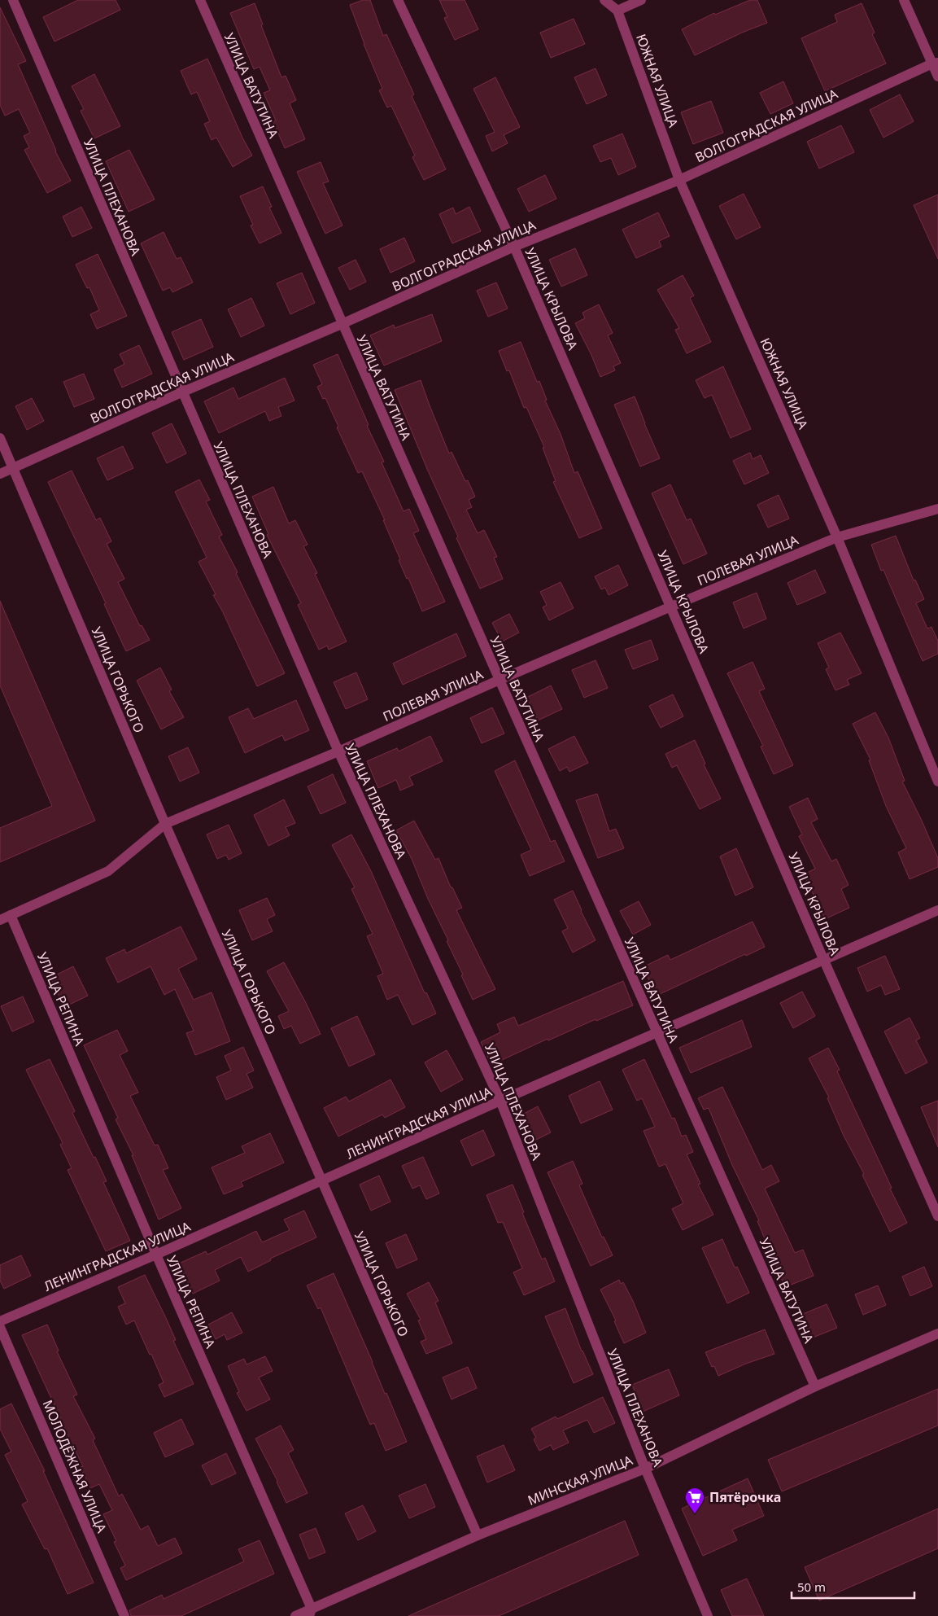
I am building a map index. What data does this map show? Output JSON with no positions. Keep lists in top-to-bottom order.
{
  "streets": {
    "street": [
      "ЮЖНАЯ УЛИЦА",
      "УЛИЦА ВАТУТИНА",
      "ВОЛГОГРАДСКАЯ УЛИЦА",
      "УЛИЦА ПЛЕХАНОВА",
      "УЛИЦА КРЫЛОВА",
      "ПОЛЕВАЯ УЛИЦА",
      "УЛИЦА ГОРЬКОГО",
      "УЛИЦА РЕПИНА",
      "ЛЕНИНГРАДСКАЯ УЛИЦА",
      "МОЛОДЁЖНАЯ УЛИЦА",
      "МИНСКАЯ УЛИЦА"
    ]
  },
  "crossings": [
    ["ЮЖНАЯ УЛИЦА", "ВОЛГОГРАДСКАЯ УЛИЦА"],
    ["ЮЖНАЯ УЛИЦА", "ПОЛЕВАЯ УЛИЦА"],
    ["УЛИЦА ВАТУТИНА", "ВОЛГОГРАДСКАЯ УЛИЦА"],
    ["УЛИЦА ВАТУТИНА", "ПОЛЕВАЯ УЛИЦА"],
    ["УЛИЦА ВАТУТИНА", "ЛЕНИНГРАДСКАЯ УЛИЦА"],
    ["УЛИЦА ВАТУТИНА", "МИНСКАЯ УЛИЦА"],
    ["ВОЛГОГРАДСКАЯ УЛИЦА", "УЛИЦА ПЛЕХАНОВА"],
    ["ВОЛГОГРАДСКАЯ УЛИЦА", "УЛИЦА КРЫЛОВА"],
    ["ВОЛГОГРАДСКАЯ УЛИЦА", "УЛИЦА ГОРЬКОГО"],
    ["УЛИЦА ПЛЕХАНОВА", "ПОЛЕВАЯ УЛИЦА"],
    ["УЛИЦА ПЛЕХАНОВА", "ЛЕНИНГРАДСКАЯ УЛИЦА"],
    ["УЛИЦА ПЛЕХАНОВА", "МИНСКАЯ УЛИЦА"],
    ["УЛИЦА КРЫЛОВА", "ПОЛЕВАЯ УЛИЦА"],
    ["УЛИЦА КРЫЛОВА", "ЛЕНИНГРАДСКАЯ УЛИЦА"],
    ["ПОЛЕВАЯ УЛИЦА", "УЛИЦА ГОРЬКОГО"],
    ["ПОЛЕВАЯ УЛИЦА", "УЛИЦА РЕПИНА"],
    ["УЛИЦА ГОРЬКОГО", "ЛЕНИНГРАДСКАЯ УЛИЦА"],
    ["УЛИЦА ГОРЬКОГО", "МИНСКАЯ УЛИЦА"],
    ["УЛИЦА РЕПИНА", "ЛЕНИНГРАДСКАЯ УЛИЦА"],
    ["УЛИЦА РЕПИНА", "МИНСКАЯ УЛИЦА"]
  ],
  "places": {
    "supermarket": ["Пятёрочка"]
  },
  "scale_bar": "50 m"
}
